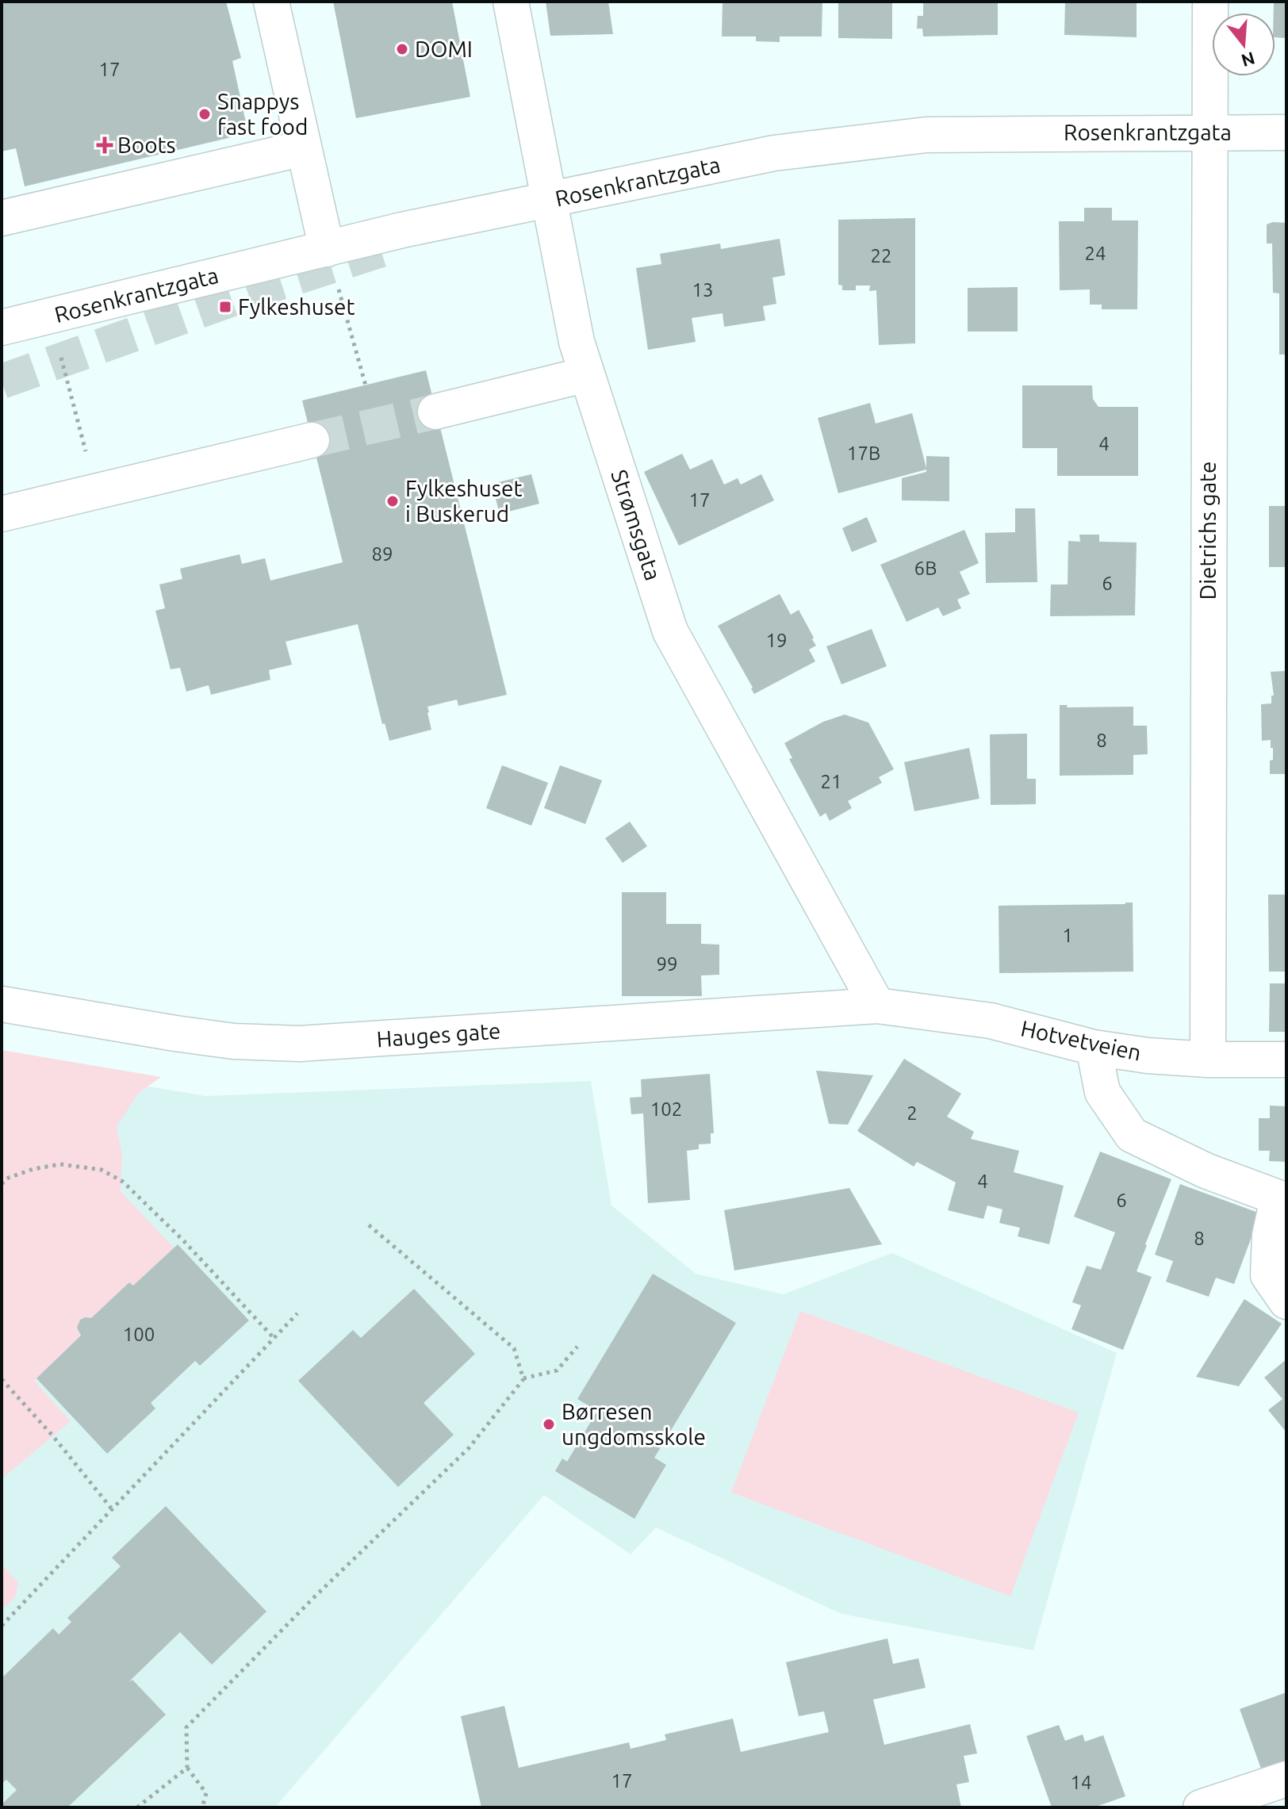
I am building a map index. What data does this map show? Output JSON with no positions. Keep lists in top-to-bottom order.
{
  "streets": {
    "street": [
      "Rosenkrantzgata",
      "Strømsgata",
      "Dietrichs gate",
      "Hauges gate",
      "Hotvetveien"
    ]
  },
  "crossings": [
    ["Rosenkrantzgata", "Strømsgata"],
    ["Rosenkrantzgata", "Dietrichs gate"],
    ["Strømsgata", "Hauges gate"],
    ["Strømsgata", "Hotvetveien"],
    ["Dietrichs gate", "Hotvetveien"],
    ["Hauges gate", "Hotvetveien"]
  ],
  "places": {
    "other": [
      "DOMI",
      "Snappys fast food",
      "Fylkeshuset i Buskerud",
      "Børresen ungdomsskole"
    ],
    "health": ["Boots"],
    "transit": ["Fylkeshuset"]
  },
  "house_numbers": [
    "17",
    "24",
    "22",
    "13",
    "4",
    "17B",
    "17",
    "89",
    "6B",
    "6",
    "19",
    "8",
    "21",
    "1",
    "99",
    "102",
    "2",
    "4",
    "6",
    "8",
    "100",
    "17",
    "14"
  ],
  "north": "bottom"
}
